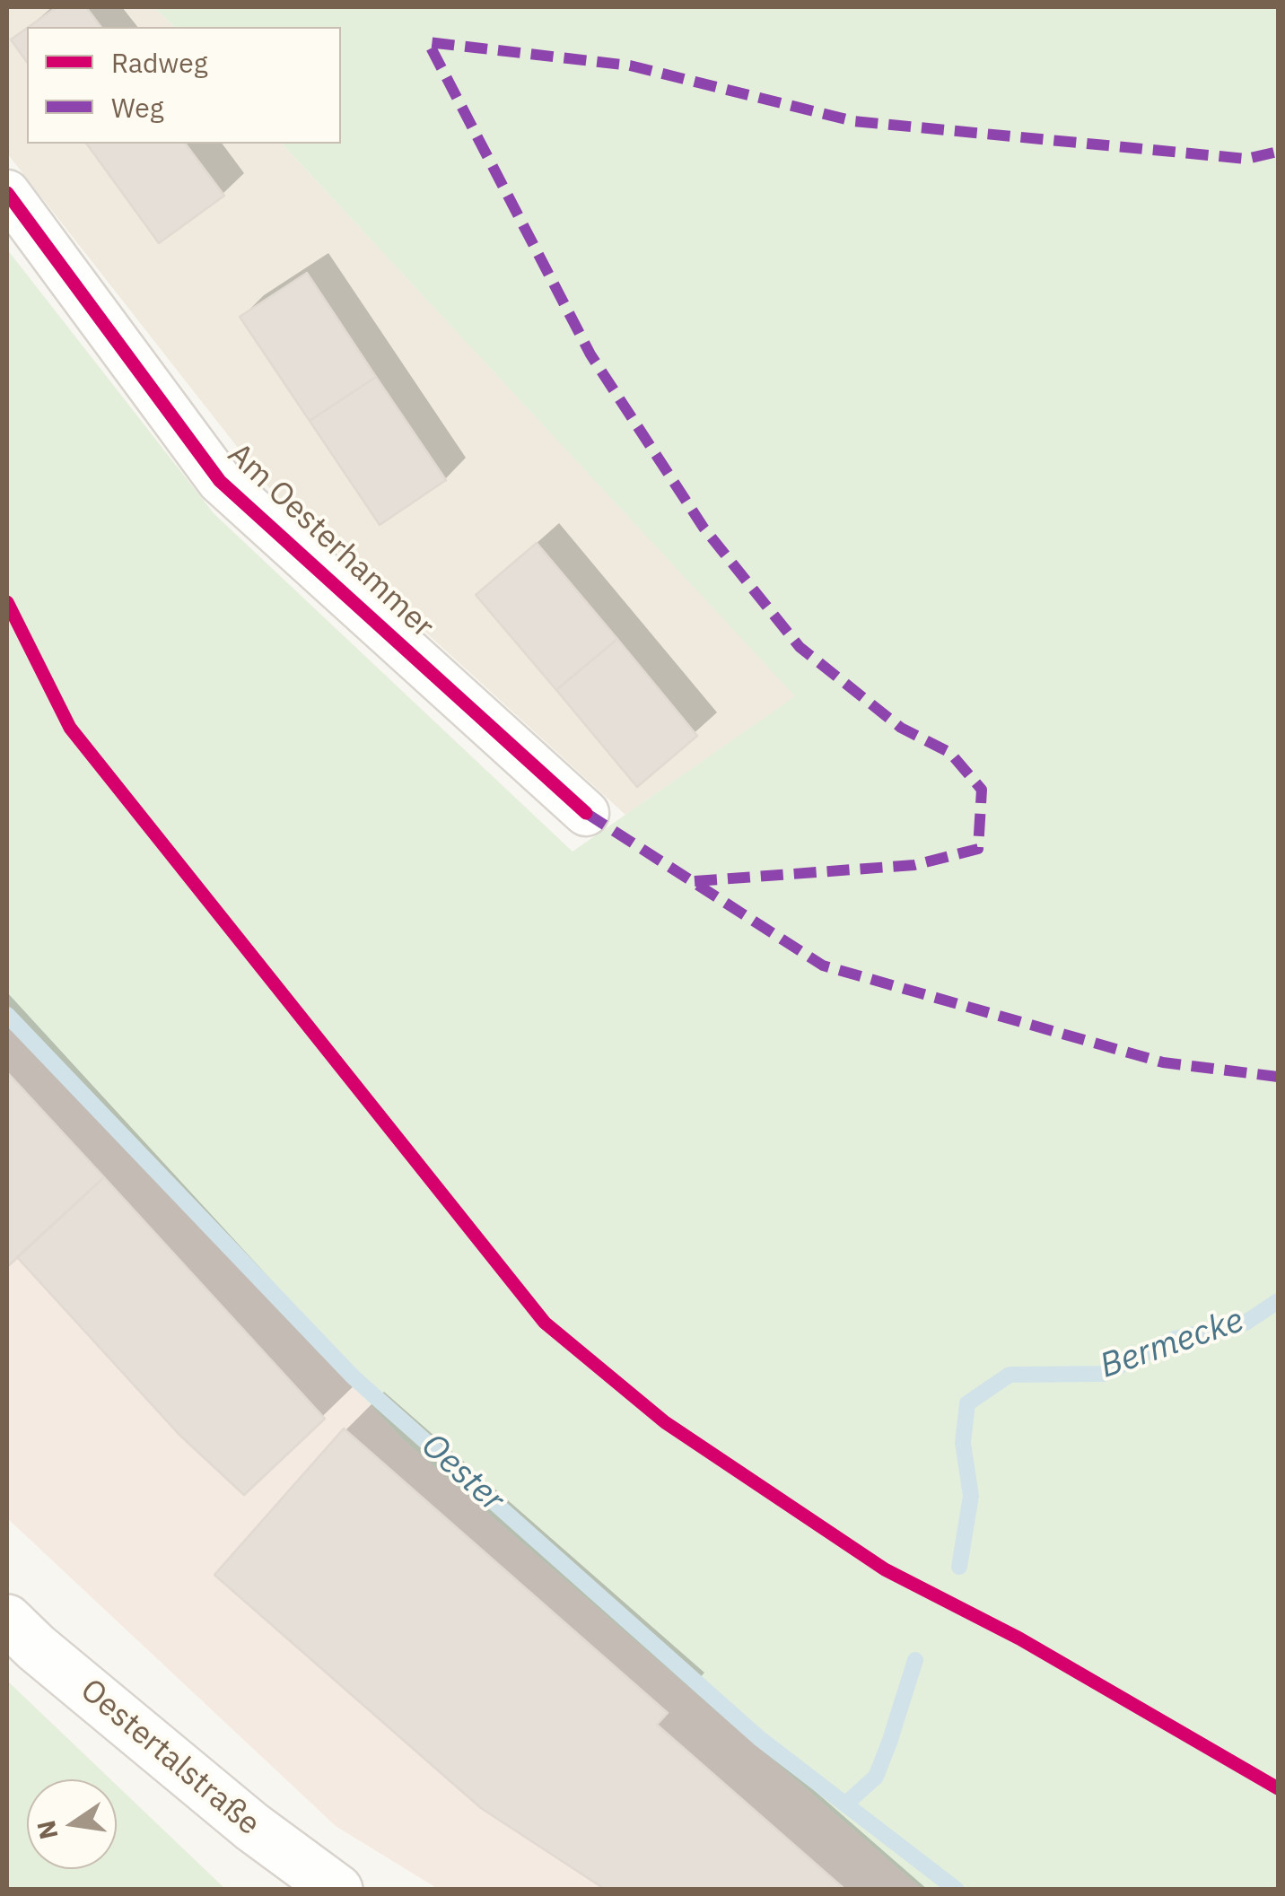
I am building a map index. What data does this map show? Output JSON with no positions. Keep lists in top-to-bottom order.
{
  "streets": {
    "main road": ["Oestertalstraße"],
    "street": ["Am Oesterhammer"]
  },
  "water": ["Bermecke", "Oester"],
  "legend": ["Radweg", "Weg"],
  "north": "left"
}
